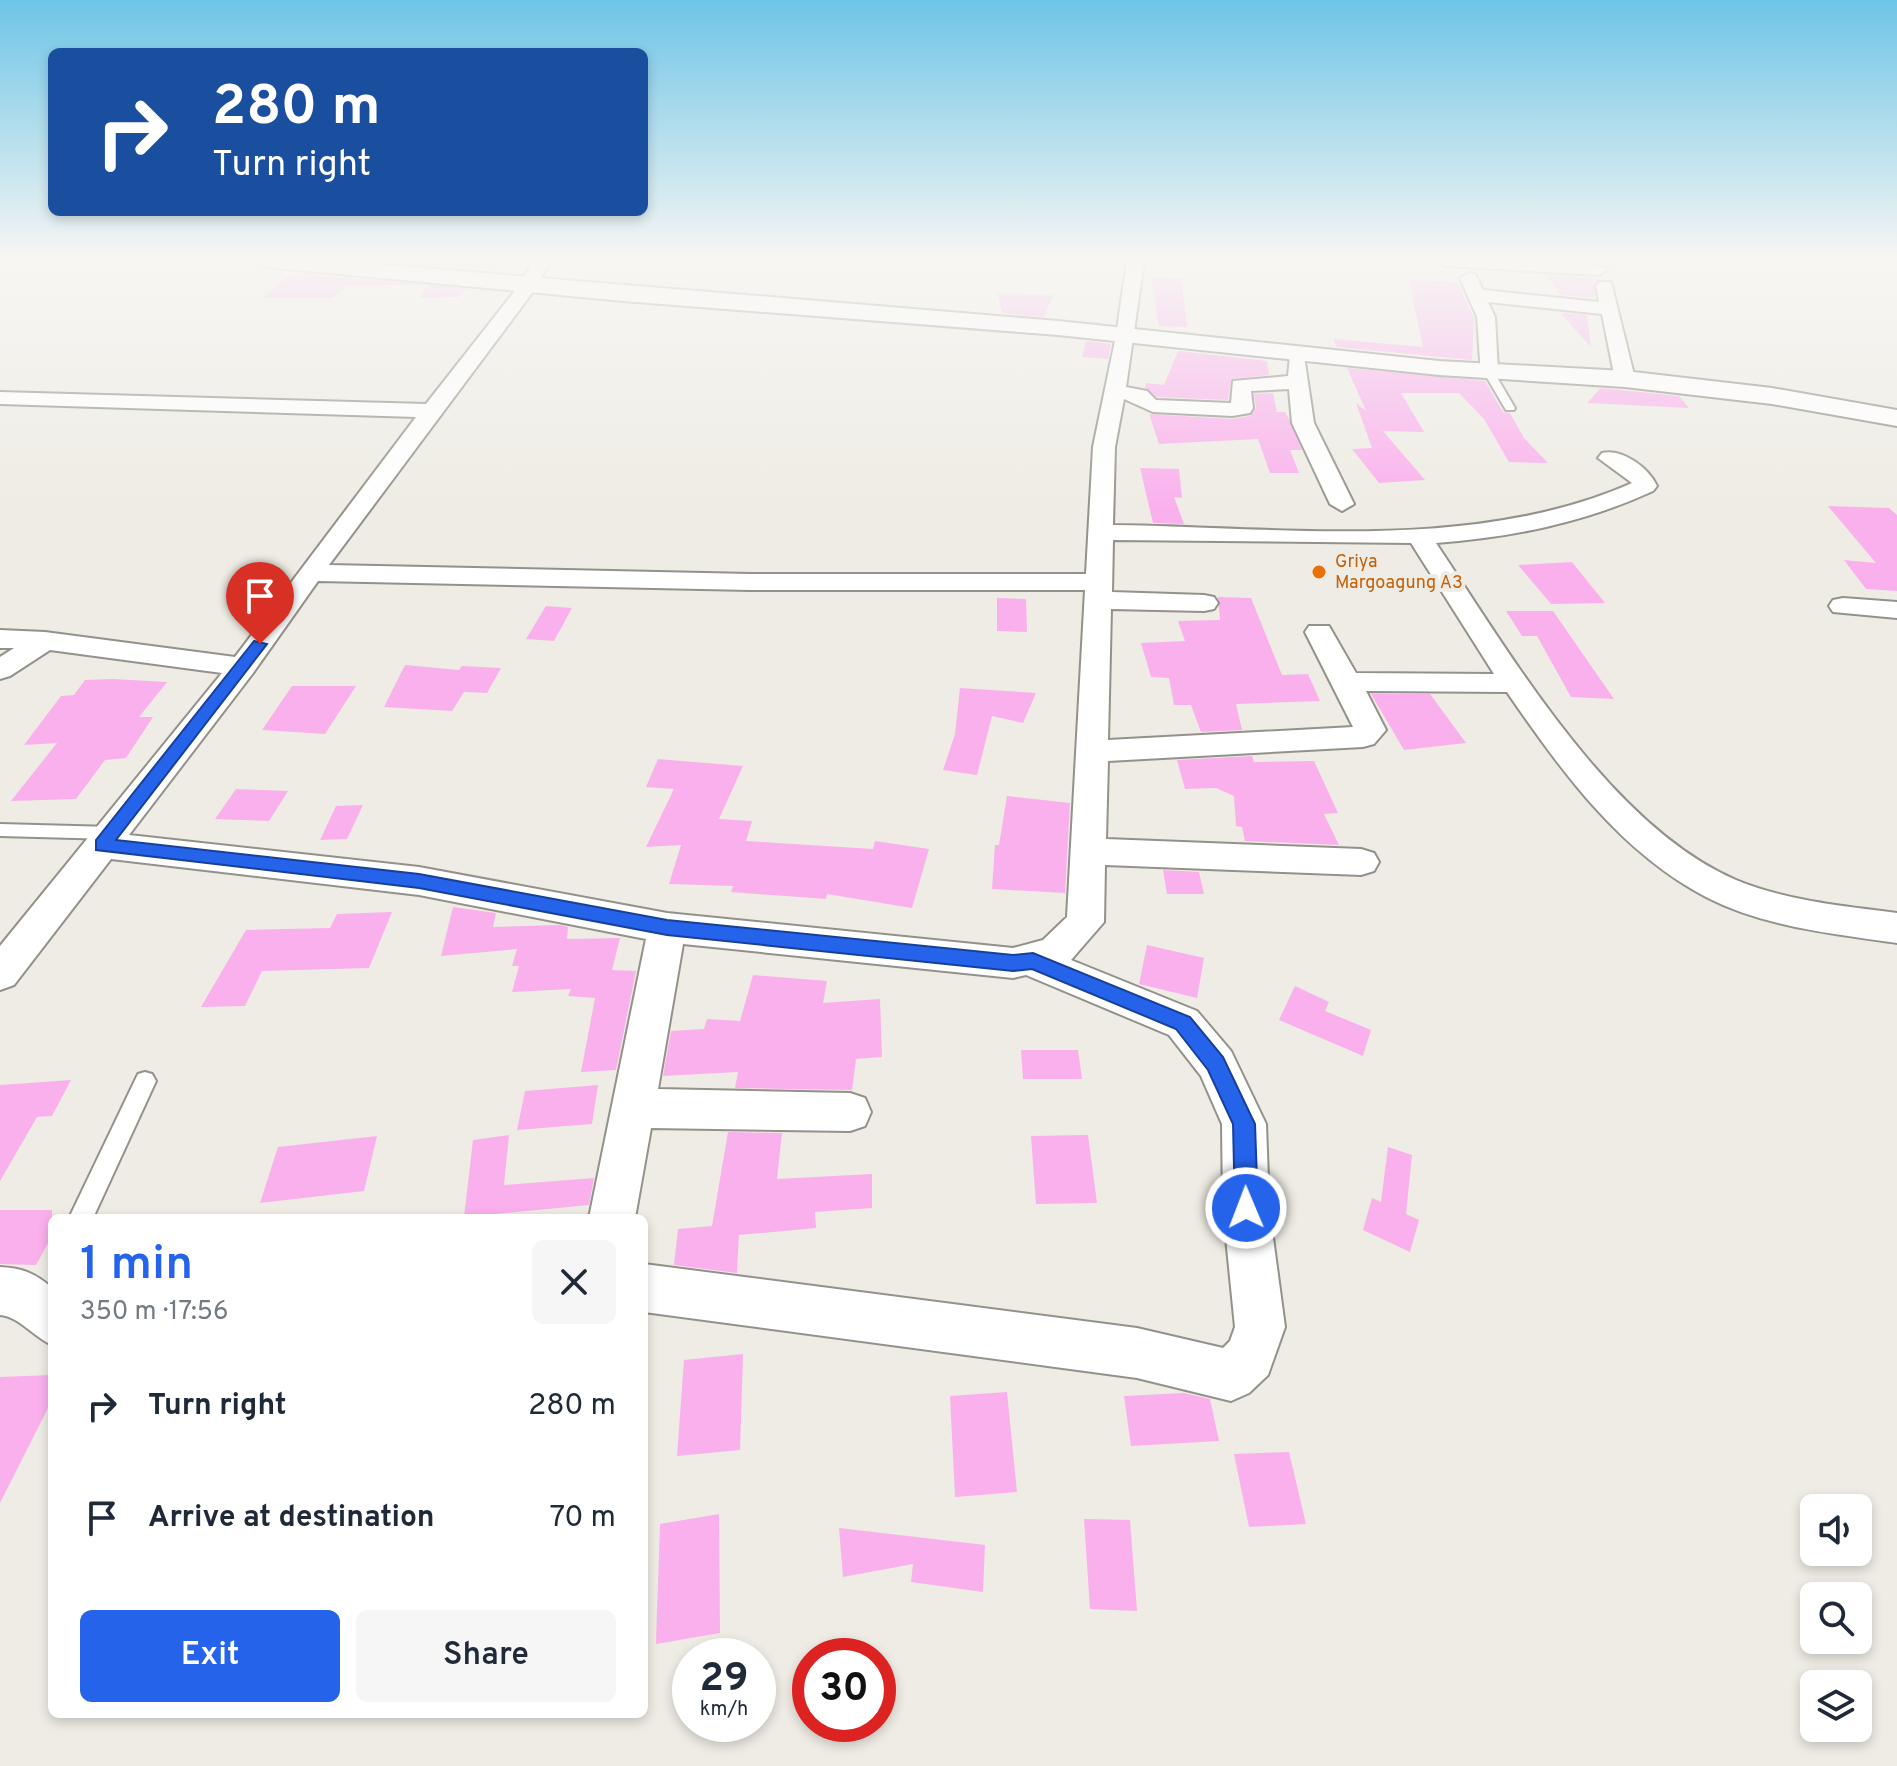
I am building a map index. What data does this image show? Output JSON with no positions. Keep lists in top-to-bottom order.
{
  "places": ["Griya Margoagung A3"],
  "page": {
    "turn": ["280 m", "Turn right"],
    "heading": ["1 min", "350 m · 17:56"],
    "list": [
      {
        "name": "Turn right",
        "value": "280 m"
      },
      {
        "name": "Arrive at destination",
        "value": "70 m"
      }
    ],
    "buttons": ["Exit", "Share"],
    "speed": "29 km/h",
    "limit": "30"
  }
}
